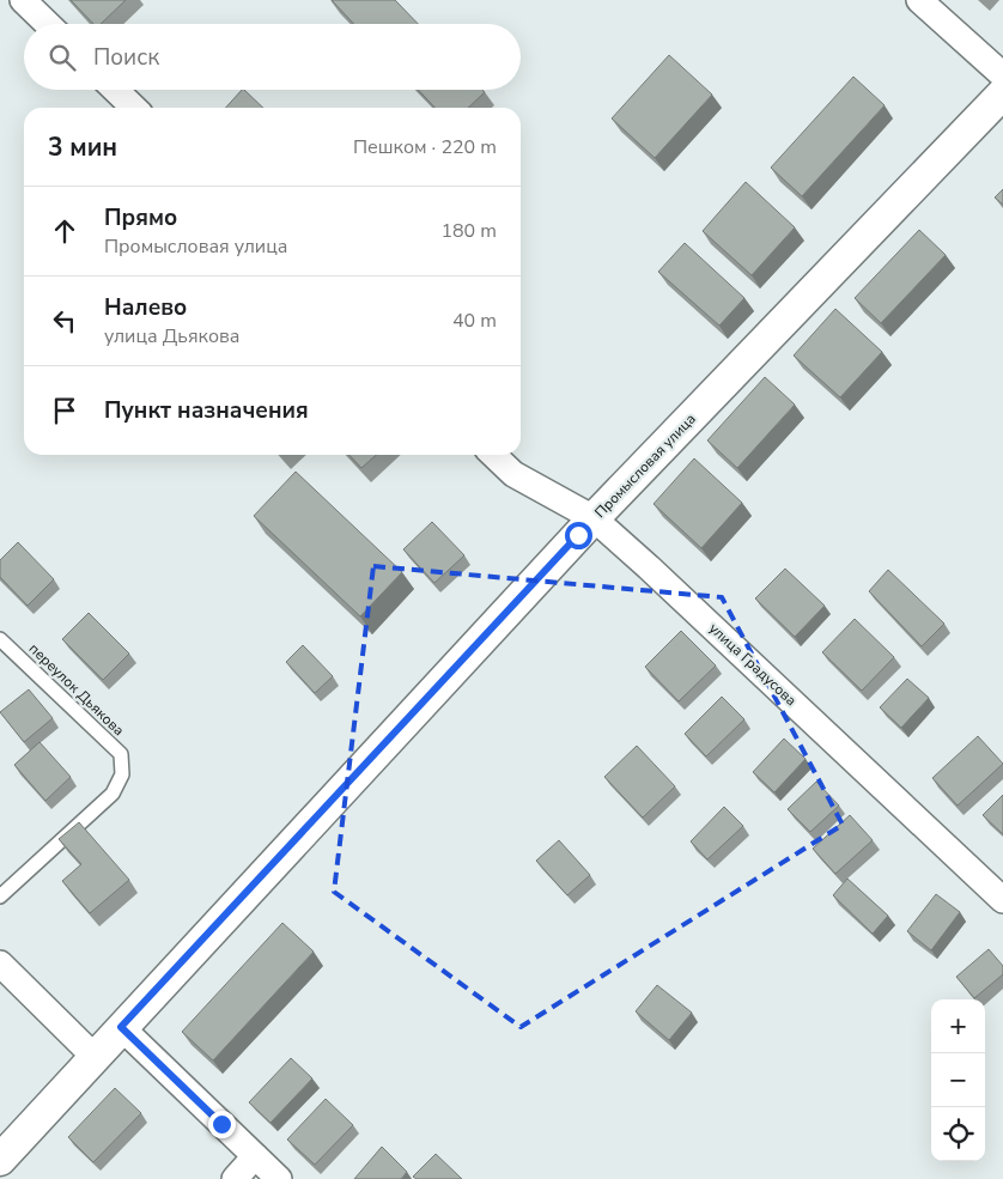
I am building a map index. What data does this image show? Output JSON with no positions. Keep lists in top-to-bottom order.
{
  "streets": {
    "street": ["Промысловая улица", "улица Градусова"],
    "lane": ["переулок Дьякова"]
  },
  "crossings": [
    ["Промысловая улица", "улица Градусова"]
  ],
  "page": {
    "search": "Поиск",
    "heading": ["3 мин", "Пешком · 220 m"],
    "list": [
      ["Прямо", "Промысловая улица", "180 m"],
      ["Налево", "улица Дьякова", "40 m"],
      "Пункт назначения"
    ],
    "map_buttons": ["+", "−"]
  }
}
